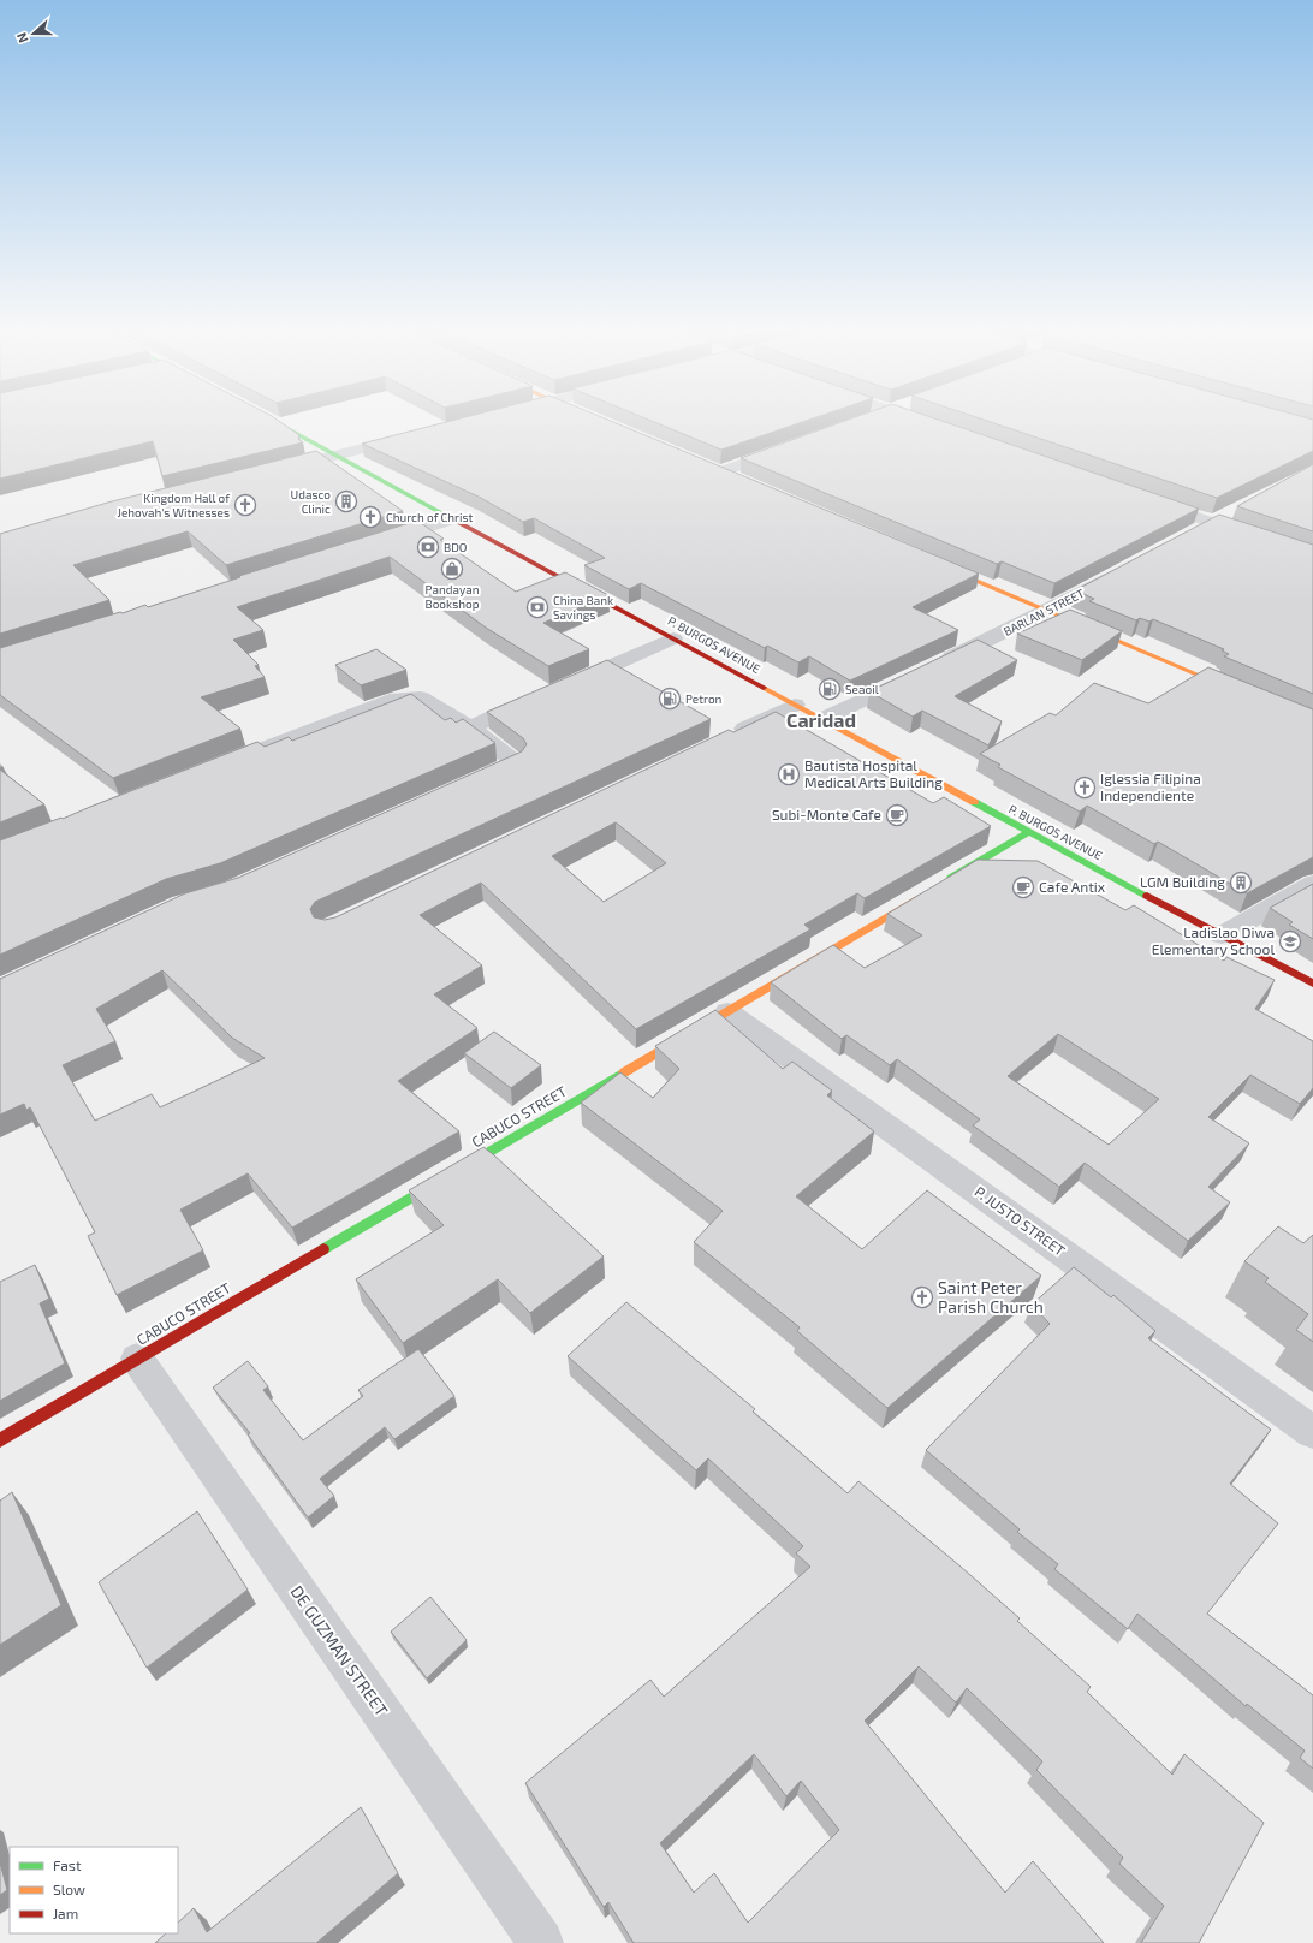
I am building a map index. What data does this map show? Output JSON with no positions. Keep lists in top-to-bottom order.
{
  "streets": {
    "main road": ["P. BURGOS AVENUE", "CABUCO STREET"],
    "street": ["BARLAN STREET", "P. JUSTO STREET", "DE GUZMAN STREET"]
  },
  "crossings": [
    ["BARLAN STREET", "P. BURGOS AVENUE"],
    ["P. BURGOS AVENUE", "CABUCO STREET"],
    ["CABUCO STREET", "P. JUSTO STREET"],
    ["CABUCO STREET", "DE GUZMAN STREET"]
  ],
  "districts": ["Caridad"],
  "places": {
    "building": ["Udasco Clinic", "LGM Building"],
    "church": [
      "Kingdom Hall of Jehovah's Witnesses",
      "Church of Christ",
      "Iglessia Filipina Independiente",
      "Saint Peter Parish Church"
    ],
    "bank": ["BDO", "China Bank Savings"],
    "shop": ["Pandayan Bookshop"],
    "fuel station": ["Seaoil", "Petron"],
    "hospital": ["Bautista Hospital Medical Arts Building"],
    "cafe": ["Subi-Monte Cafe", "Cafe Antix"],
    "school or university": ["Ladislao Diwa Elementary School"]
  },
  "legend": ["Fast", "Slow", "Jam"],
  "north": "left"
}
